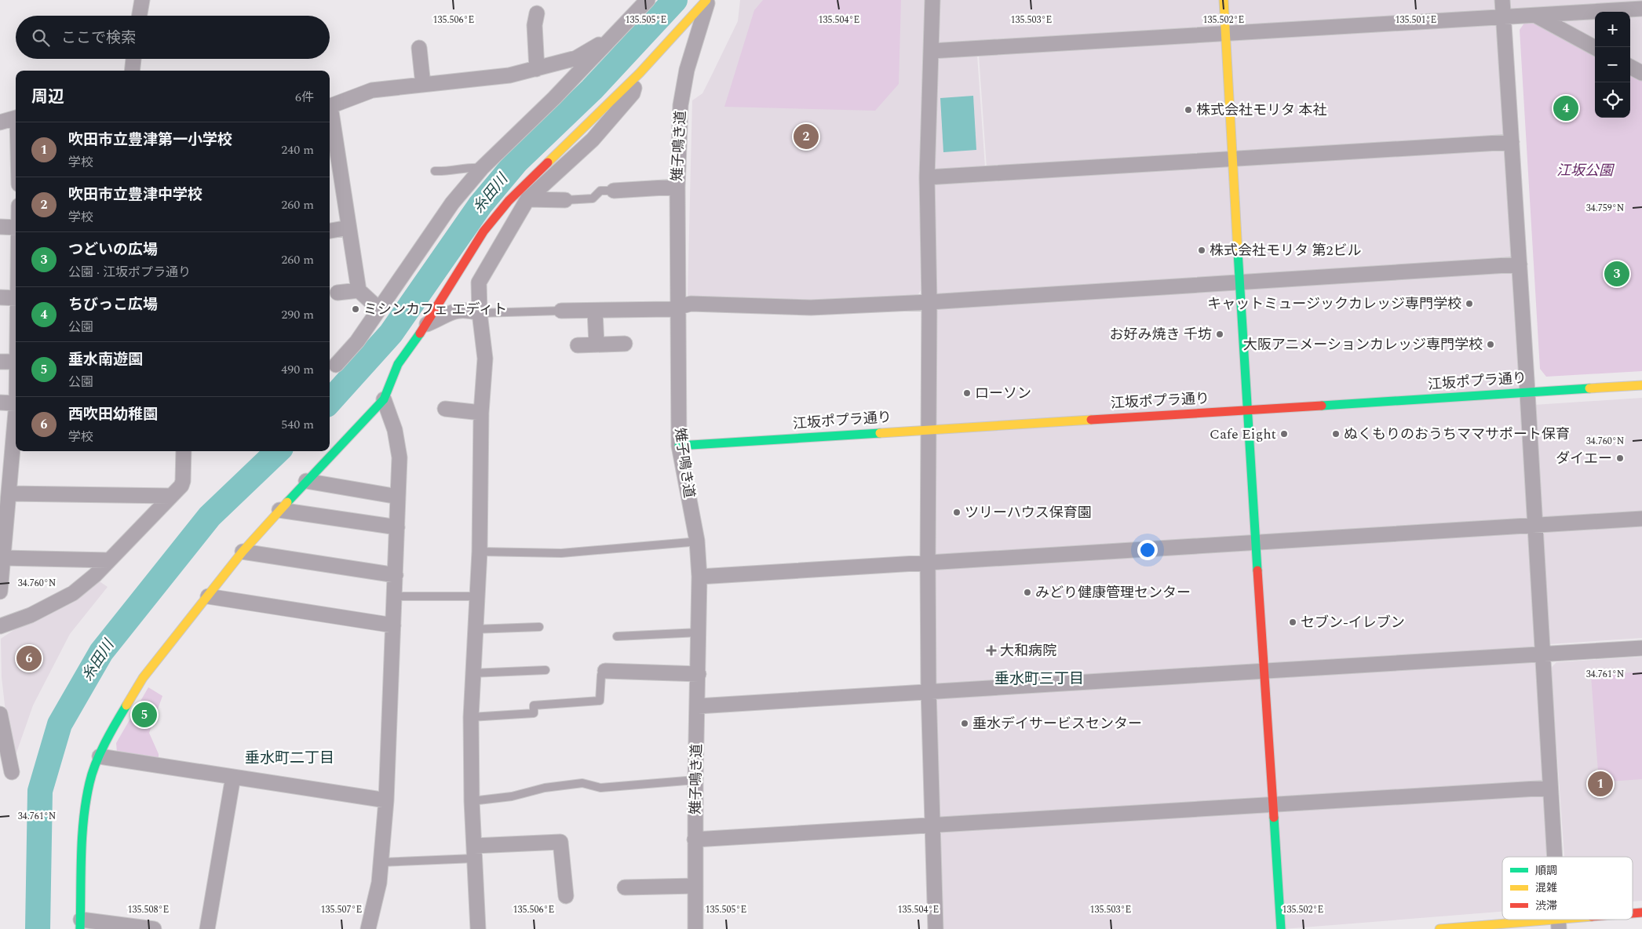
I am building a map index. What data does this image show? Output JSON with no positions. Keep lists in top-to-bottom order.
{
  "streets": {
    "street": ["雉子鳴き道", "江坂ポプラ通り"]
  },
  "crossings": [
    ["雉子鳴き道", "江坂ポプラ通り"]
  ],
  "districts": ["垂水町三丁目", "垂水町二丁目"],
  "water": ["糸田川"],
  "parks": ["江坂公園"],
  "places": {
    "other": [
      "株式会社モリタ 本社",
      "株式会社モリタ 第2ビル",
      "キャットミュージックカレッジ専門学校",
      "ミシンカフェ エディト",
      "お好み焼き 千坊",
      "大阪アニメーションカレッジ専門学校",
      "ローソン",
      "Cafe Eight",
      "ぬくもりのおうちママサポート保育",
      "ダイエー",
      "ツリーハウス保育園",
      "みどり健康管理センター",
      "セブン-イレブン",
      "垂水デイサービスセンター"
    ],
    "health": ["大和病院"]
  },
  "legend": ["順調", "混雑", "渋滞"],
  "page": {
    "map_buttons": ["+", "−"],
    "search": "ここで検索",
    "heading": ["周辺", "6件"],
    "pins": [
      "4",
      "2",
      "3",
      "6",
      "5",
      "1"
    ],
    "list": [
      {
        "mark": "1",
        "name": "吹田市立豊津第一小学校",
        "note": "学校",
        "value": "240 m"
      },
      {
        "mark": "2",
        "name": "吹田市立豊津中学校",
        "note": "学校",
        "value": "260 m"
      },
      {
        "mark": "3",
        "name": "つどいの広場",
        "note": "公園 · 江坂ポプラ通り",
        "value": "260 m"
      },
      {
        "mark": "4",
        "name": "ちびっこ広場",
        "note": "公園",
        "value": "290 m"
      },
      {
        "mark": "5",
        "name": "垂水南遊園",
        "note": "公園",
        "value": "490 m"
      },
      {
        "mark": "6",
        "name": "西吹田幼稚園",
        "note": "学校",
        "value": "540 m"
      }
    ]
  },
  "coordinates": [
    "135.506°E",
    "135.505°E",
    "135.504°E",
    "135.503°E",
    "135.502°E",
    "135.501°E",
    "34.759°N",
    "34.760°N",
    "34.761°N",
    "135.508°E",
    "135.507°E"
  ]
}
